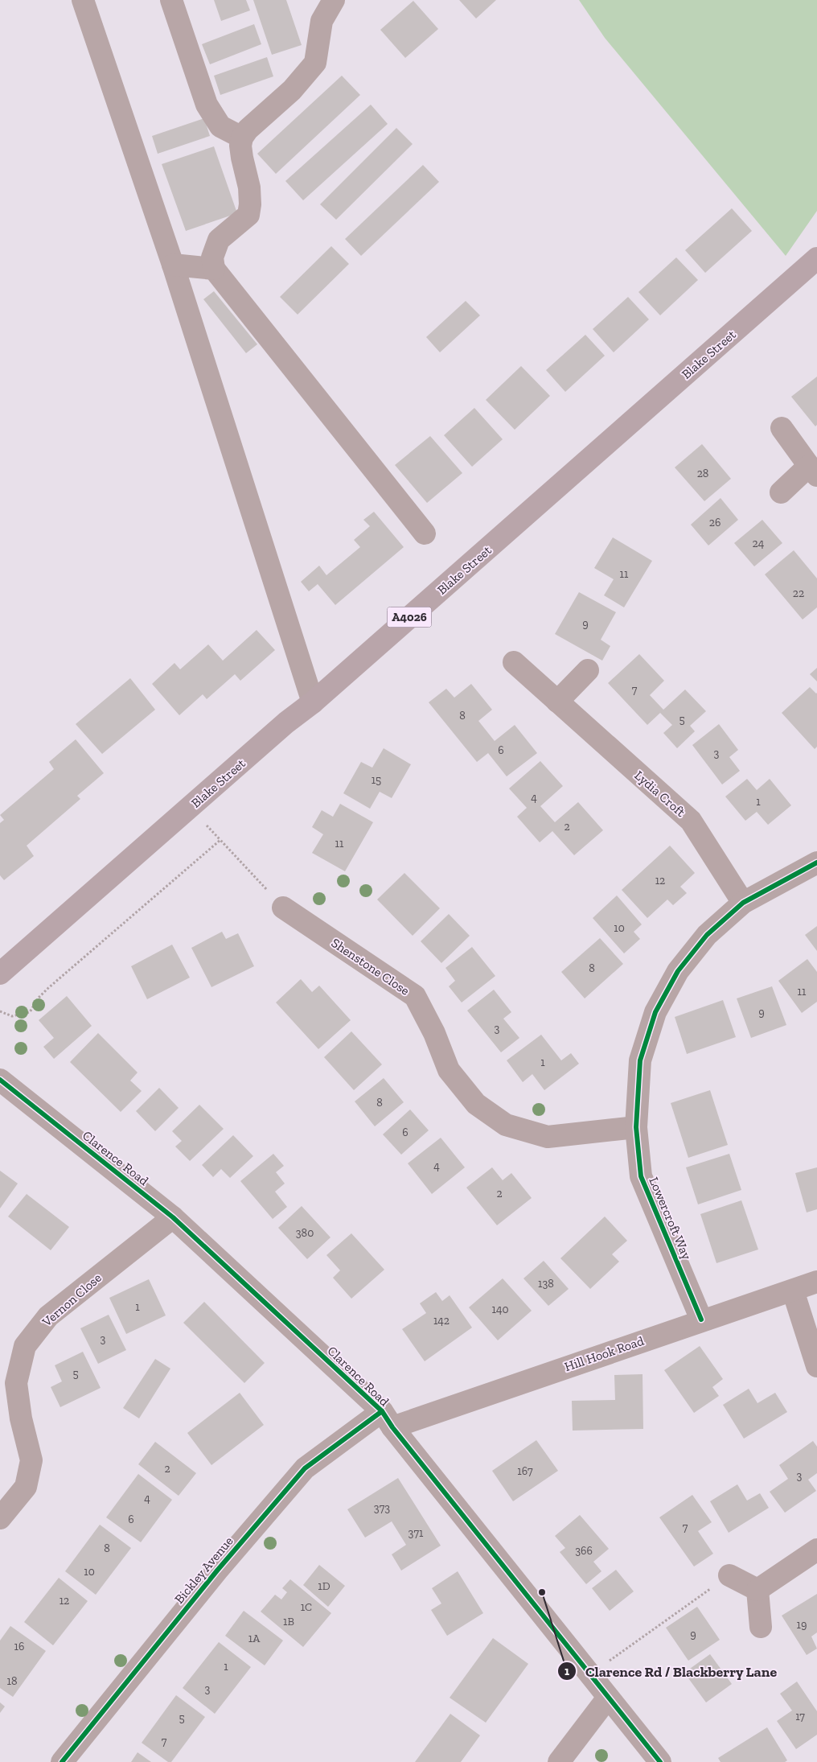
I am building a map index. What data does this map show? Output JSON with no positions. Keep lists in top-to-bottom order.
{
  "streets": {
    "main road": ["Blake Street", "A4026"],
    "street": [
      "Lydia Croft",
      "Shenstone Close",
      "Clarence Road",
      "Lowercroft Way",
      "Vernon Close",
      "Hill Hook Road",
      "Bickley Avenue"
    ]
  },
  "crossings": [
    ["Lydia Croft", "Lowercroft Way"],
    ["Shenstone Close", "Lowercroft Way"],
    ["Clarence Road", "Vernon Close"],
    ["Clarence Road", "Hill Hook Road"],
    ["Clarence Road", "Bickley Avenue"],
    ["Lowercroft Way", "Hill Hook Road"],
    ["Hill Hook Road", "Bickley Avenue"]
  ],
  "places": ["Clarence Rd / Blackberry Lane"],
  "house_numbers": [
    "28",
    "26",
    "24",
    "11",
    "22",
    "9",
    "7",
    "8",
    "5",
    "6",
    "3",
    "15",
    "4",
    "1",
    "2",
    "11",
    "12",
    "10",
    "8",
    "11",
    "9",
    "3",
    "1",
    "8",
    "6",
    "4",
    "2",
    "380",
    "138",
    "1",
    "140",
    "142",
    "3",
    "5",
    "2",
    "167",
    "3",
    "4",
    "373",
    "6",
    "7",
    "371",
    "8",
    "366",
    "10",
    "1D",
    "12",
    "1C",
    "1B",
    "19",
    "9",
    "1A",
    "16",
    "1",
    "18",
    "3",
    "17",
    "5",
    "7"
  ]
}
